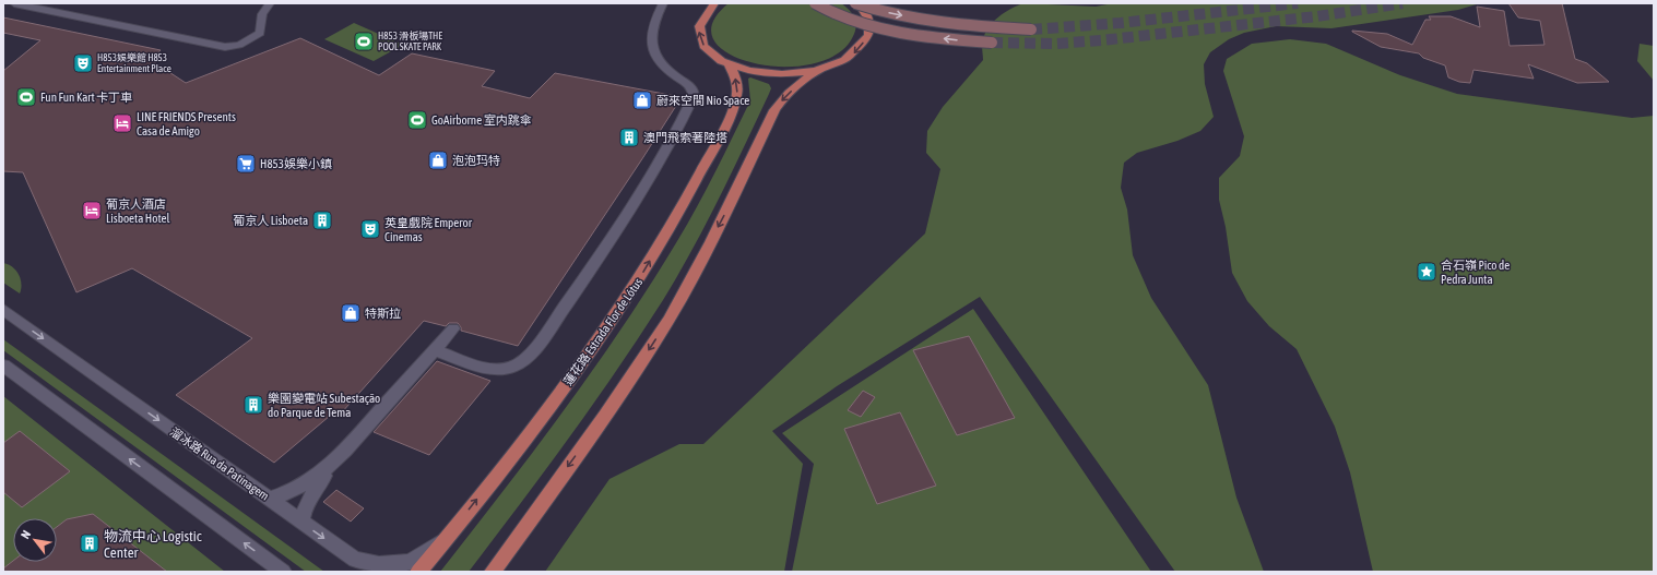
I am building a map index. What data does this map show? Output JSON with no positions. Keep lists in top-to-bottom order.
{
  "streets": {
    "main road": ["蓮花路 Estrada Flor de Lótus"],
    "street": ["溜冰路 Rua da Patinagem"]
  },
  "crossings": [
    ["蓮花路 Estrada Flor de Lótus", "溜冰路 Rua da Patinagem"]
  ],
  "places": {
    "sports": ["H853 滑板場THE POOL SKATE PARK", "Fun Fun Kart 卡丁車", "GoAirborne 室内跳傘"],
    "theatre": ["H853娛樂館 H853 Entertainment Place", "英皇戲院 Emperor Cinemas"],
    "shop": ["蔚來空間 Nio Space", "泡泡玛特", "特斯拉"],
    "hotel": ["LINE FRIENDS Presents Casa de Amigo", "葡京人酒店 Lisboeta Hotel"],
    "building": [
      "澳門飛索著陸塔",
      "葡京人 Lisboeta",
      "樂園變電站 Subestação do Parque de Tema",
      "物流中心 Logistic Center"
    ],
    "supermarket": ["H853娛樂小鎮"],
    "place": ["合石嶺 Pico de Pedra Junta"]
  },
  "north": "top left"
}
